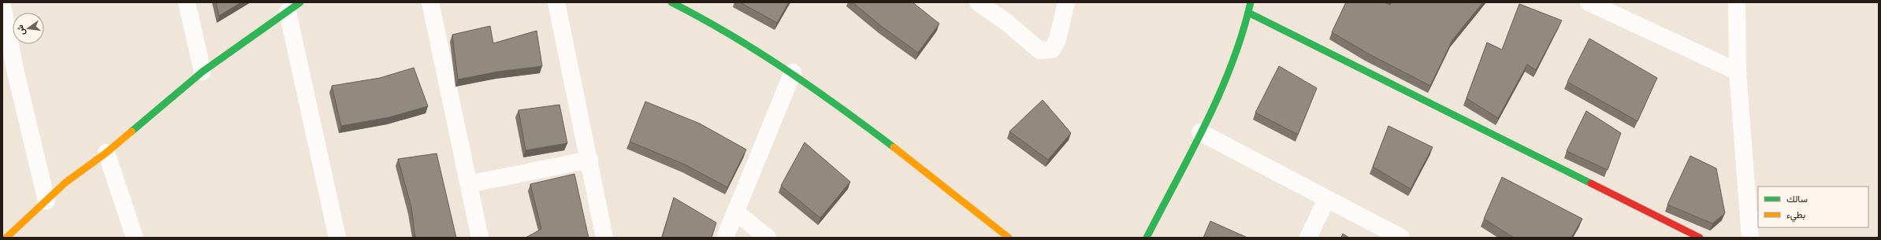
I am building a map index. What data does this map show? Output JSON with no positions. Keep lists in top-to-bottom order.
{
  "legend": ["سالك", "بطيء"],
  "north": "left"
}
